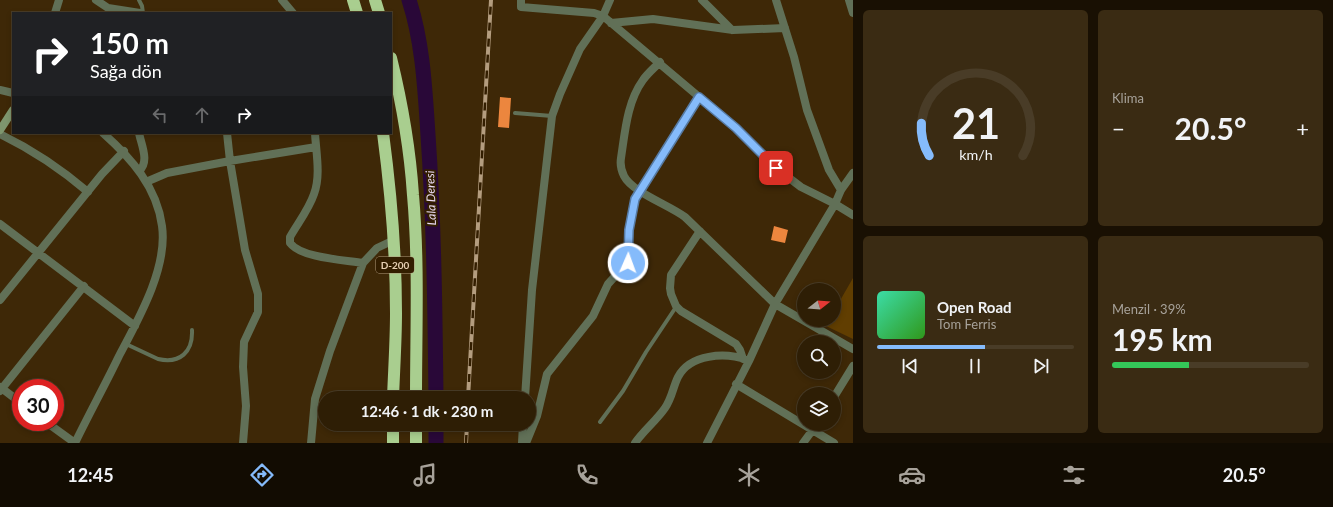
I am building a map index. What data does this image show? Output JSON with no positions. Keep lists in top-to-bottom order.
{
  "streets": {
    "highway": ["D-200"]
  },
  "water": ["Lala Deresi"],
  "north": "right",
  "page": {
    "tile": [
      "Klima",
      ["Menzil · 39%", "195 km"]
    ],
    "turn": ["150 m", "Sağa dön"],
    "heat": ["−", "20.5°", "+"],
    "song": ["Open Road", "Tom Ferris"],
    "limit": "30",
    "trip": "12:46 · 1 dk · 230 m",
    "tabs": ["12:45", "20.5°"],
    "gauge": ["21", "km/h"]
  }
}
